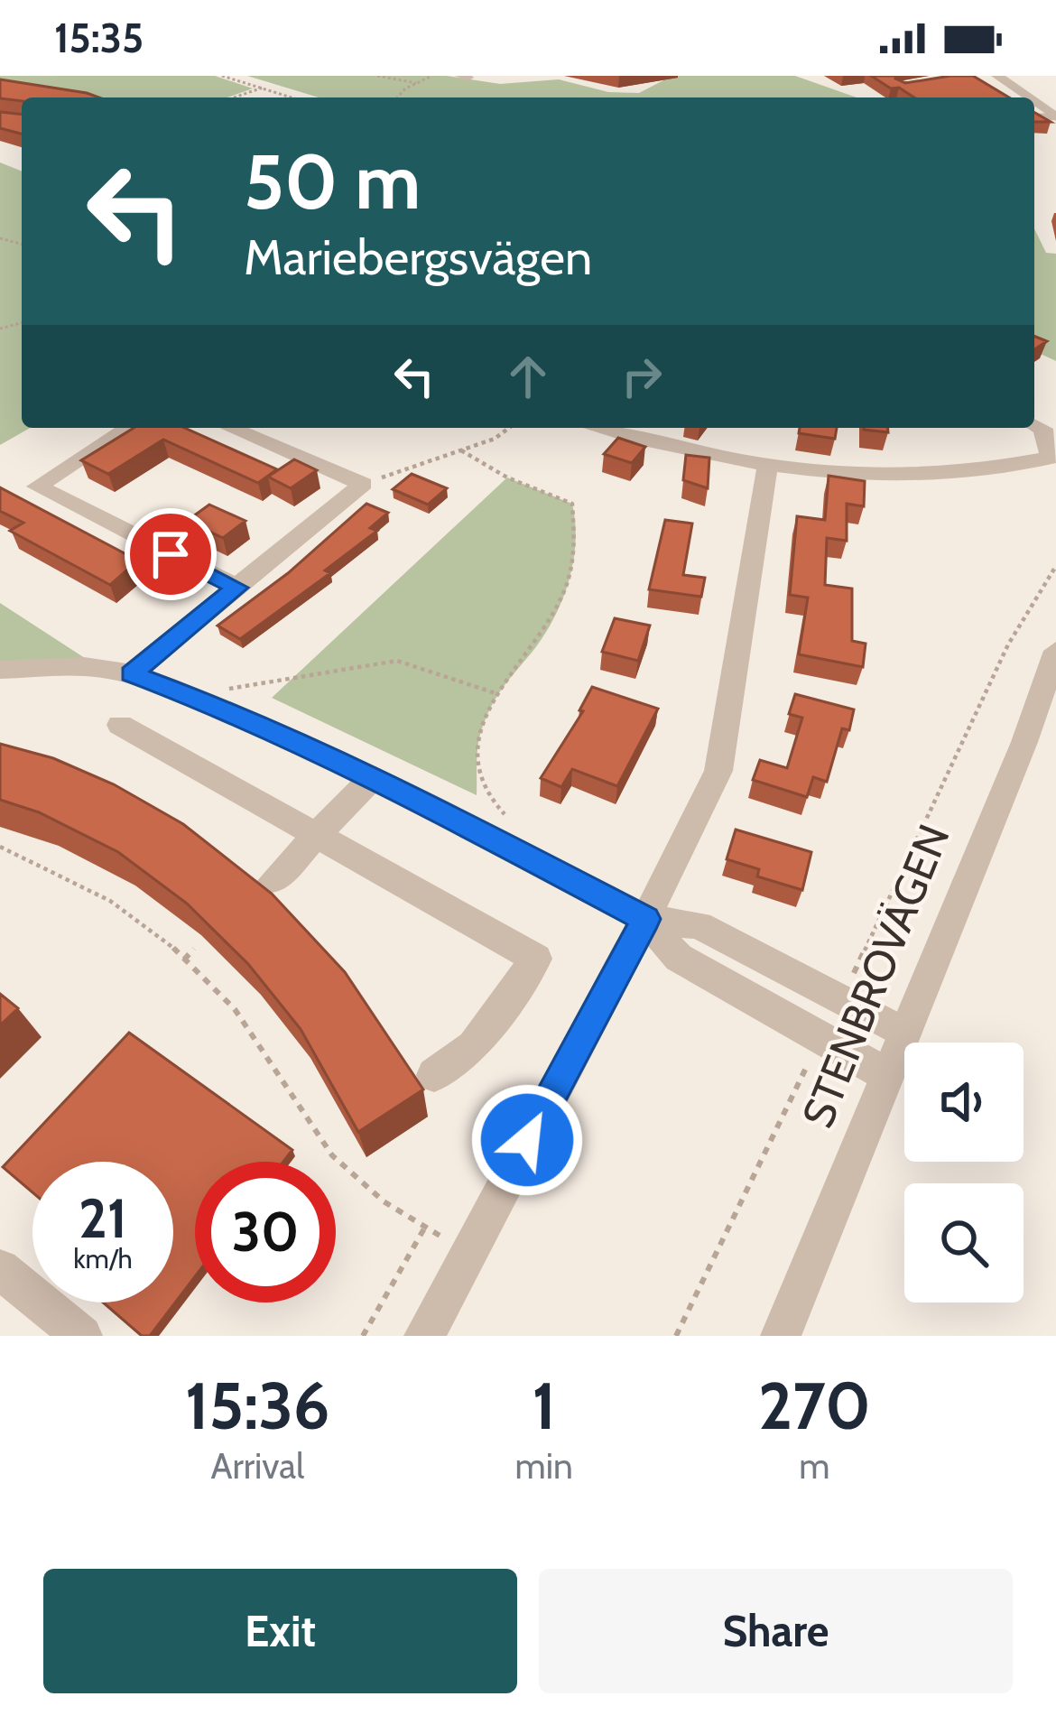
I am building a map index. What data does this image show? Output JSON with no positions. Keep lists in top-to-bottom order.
{
  "streets": {
    "street": ["STENBROVÄGEN"]
  },
  "page": {
    "status": "15:35",
    "turn": ["50 m", "Mariebergsvägen"],
    "speed": "21 km/h",
    "limit": "30",
    "eta": [
      "15:36",
      "Arrival",
      "1",
      "min",
      "270",
      "m"
    ],
    "buttons": ["Exit", "Share"]
  }
}
